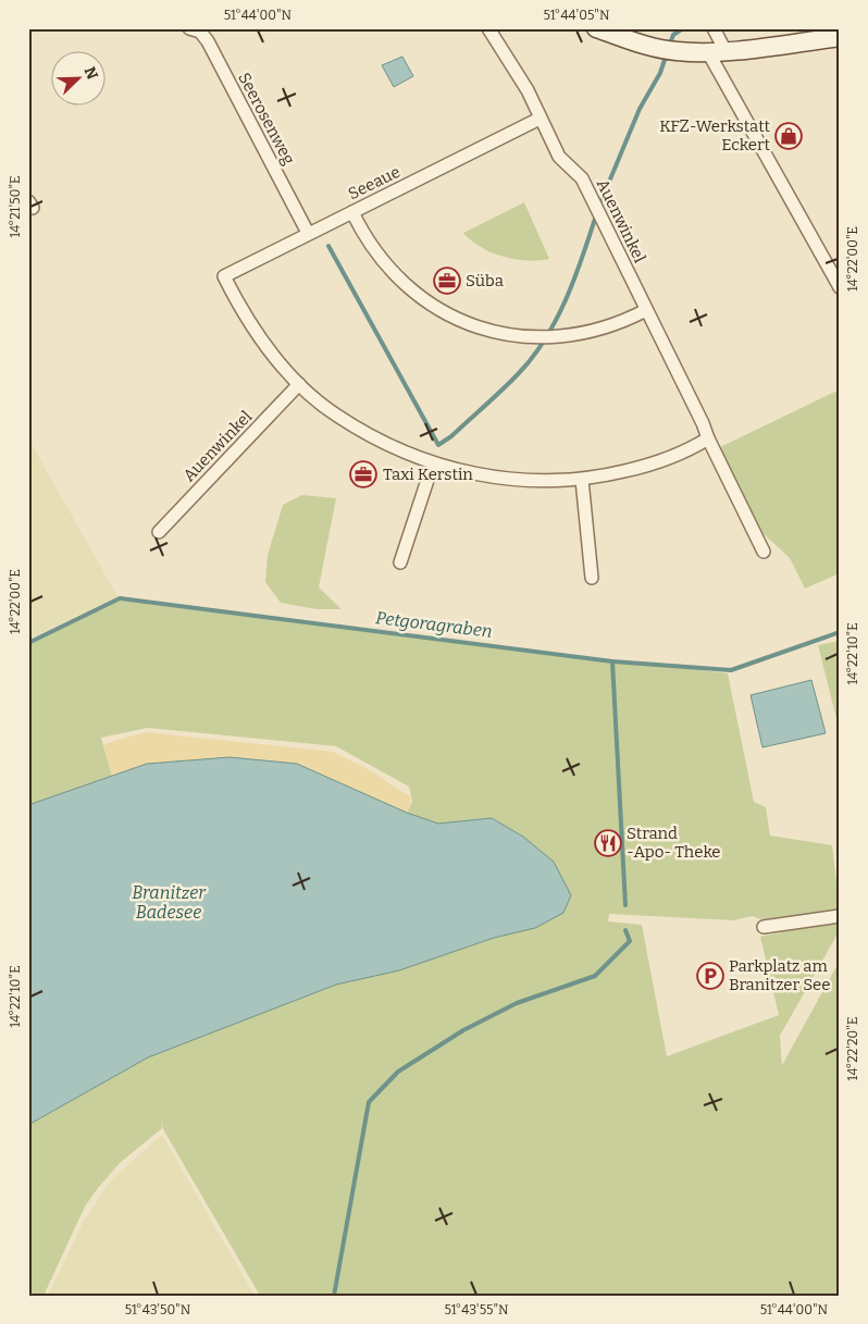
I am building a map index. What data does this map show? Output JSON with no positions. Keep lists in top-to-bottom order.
{
  "streets": {
    "street": ["Seerosenweg", "Seeaue", "Auenwinkel"]
  },
  "crossings": [
    ["Seerosenweg", "Seeaue"],
    ["Seeaue", "Auenwinkel"]
  ],
  "water": ["Petgoragraben", "Branitzer Badesee"],
  "places": {
    "shop": ["KFZ-Werkstatt Eckert"],
    "office": ["Süba", "Taxi Kerstin"],
    "restaurant": ["Strand -Apo- Theke"],
    "parking": ["Parkplatz am Branitzer See"]
  },
  "north": "top right",
  "coordinates": [
    "51°44'00\"N",
    "51°44'05\"N",
    "14°21'50\"E",
    "14°22'00\"E",
    "14°22'10\"E",
    "14°22'20\"E",
    "51°43'50\"N",
    "51°43'55\"N"
  ]
}
